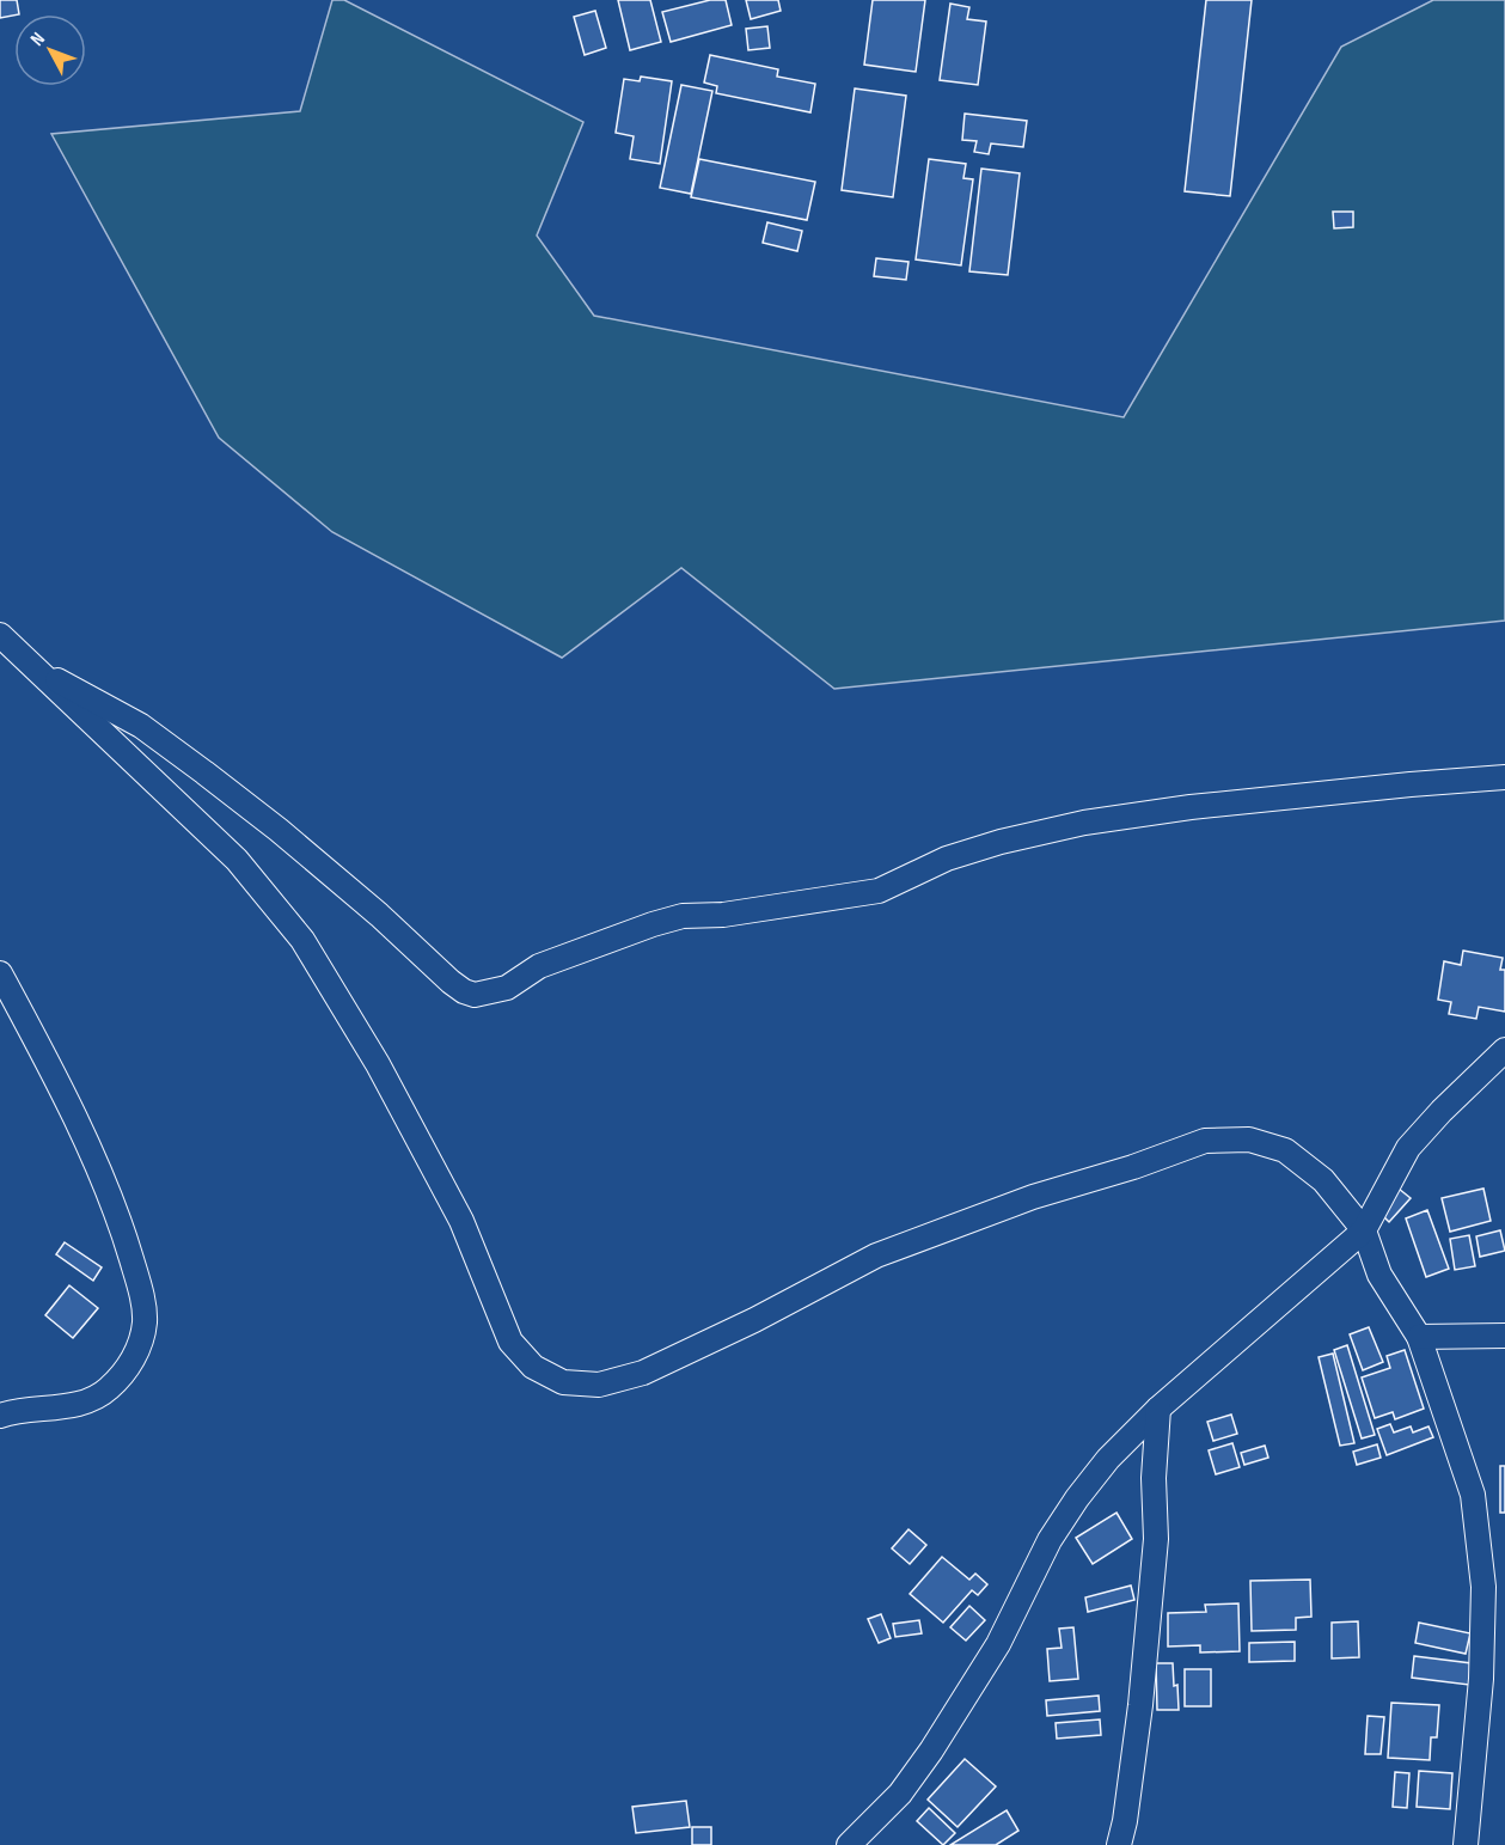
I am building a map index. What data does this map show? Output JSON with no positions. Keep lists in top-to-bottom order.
{
  "north": "top left"
}
